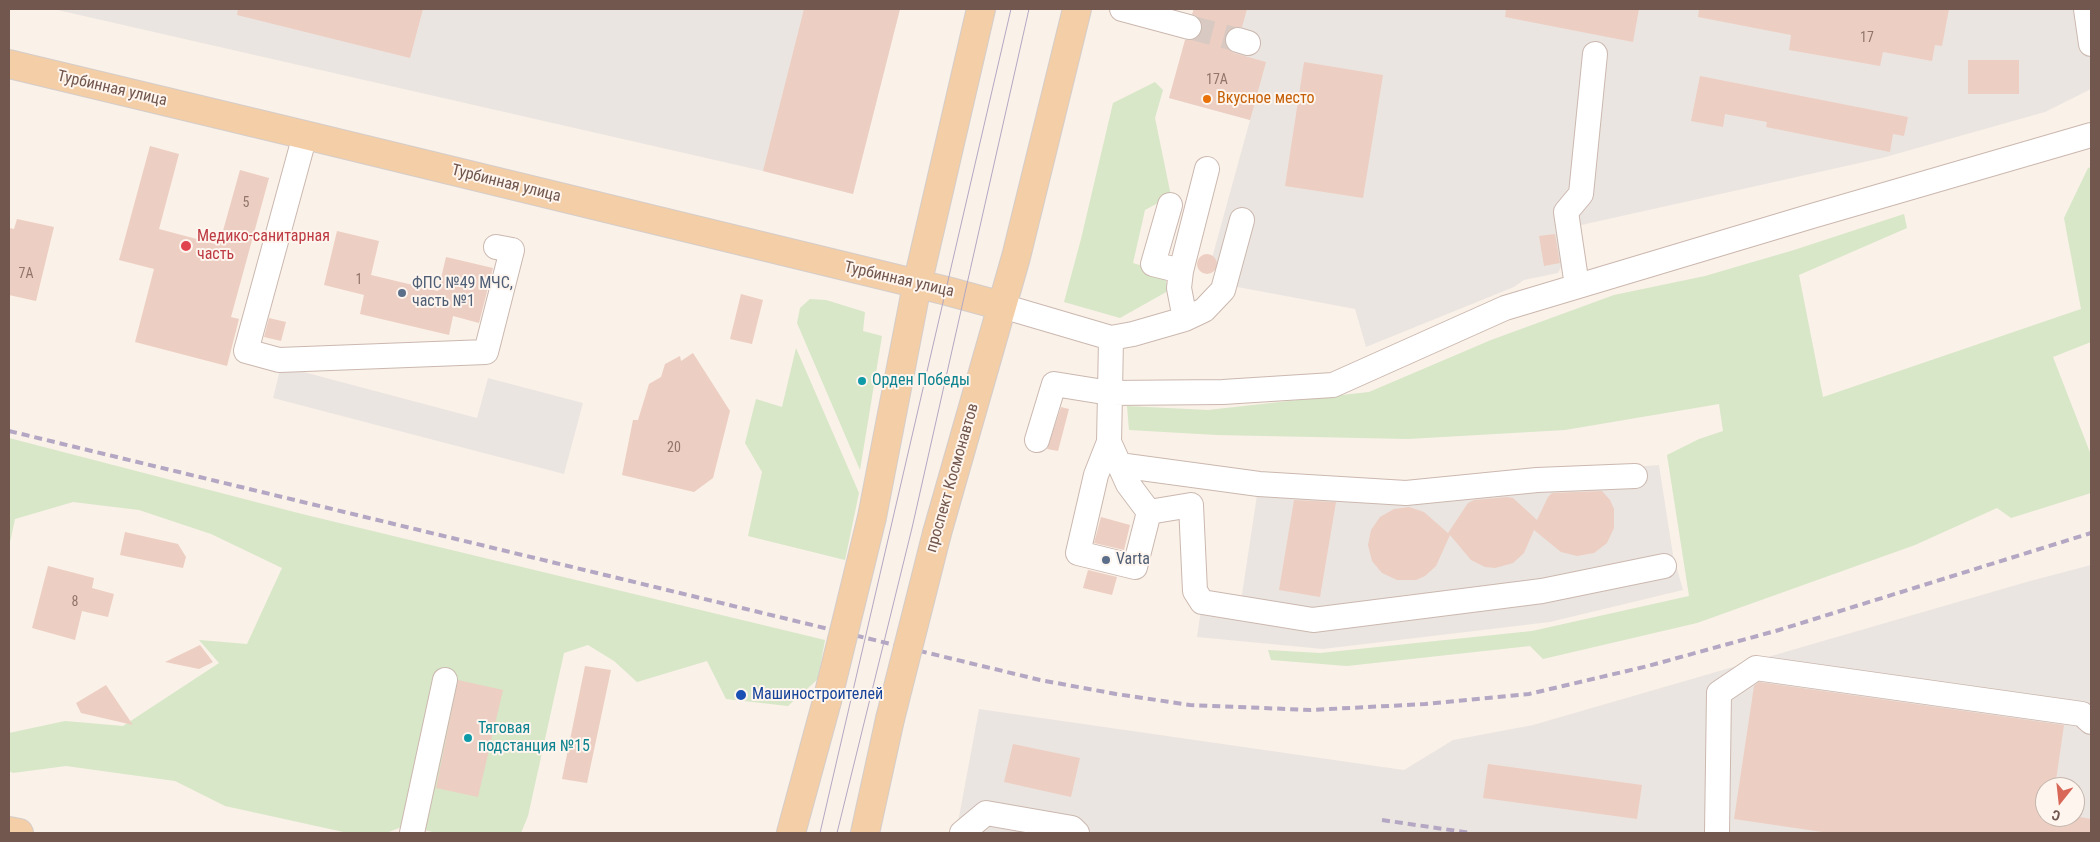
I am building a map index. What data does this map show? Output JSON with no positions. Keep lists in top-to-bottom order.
{
  "streets": {
    "main road": ["Турбинная улица", "проспект Космонавтов"]
  },
  "crossings": [
    ["Турбинная улица", "проспект Космонавтов"]
  ],
  "places": [
    "Вкусное место",
    "Медико-санитарная часть",
    "ФПС №49 МЧС, часть №1",
    "Орден Победы",
    "Varta",
    "Машиностроителей",
    "Тяговая подстанция №15"
  ],
  "house_numbers": [
    "17",
    "17А",
    "5",
    "7А",
    "1",
    "20",
    "8"
  ],
  "north": "bottom"
}
